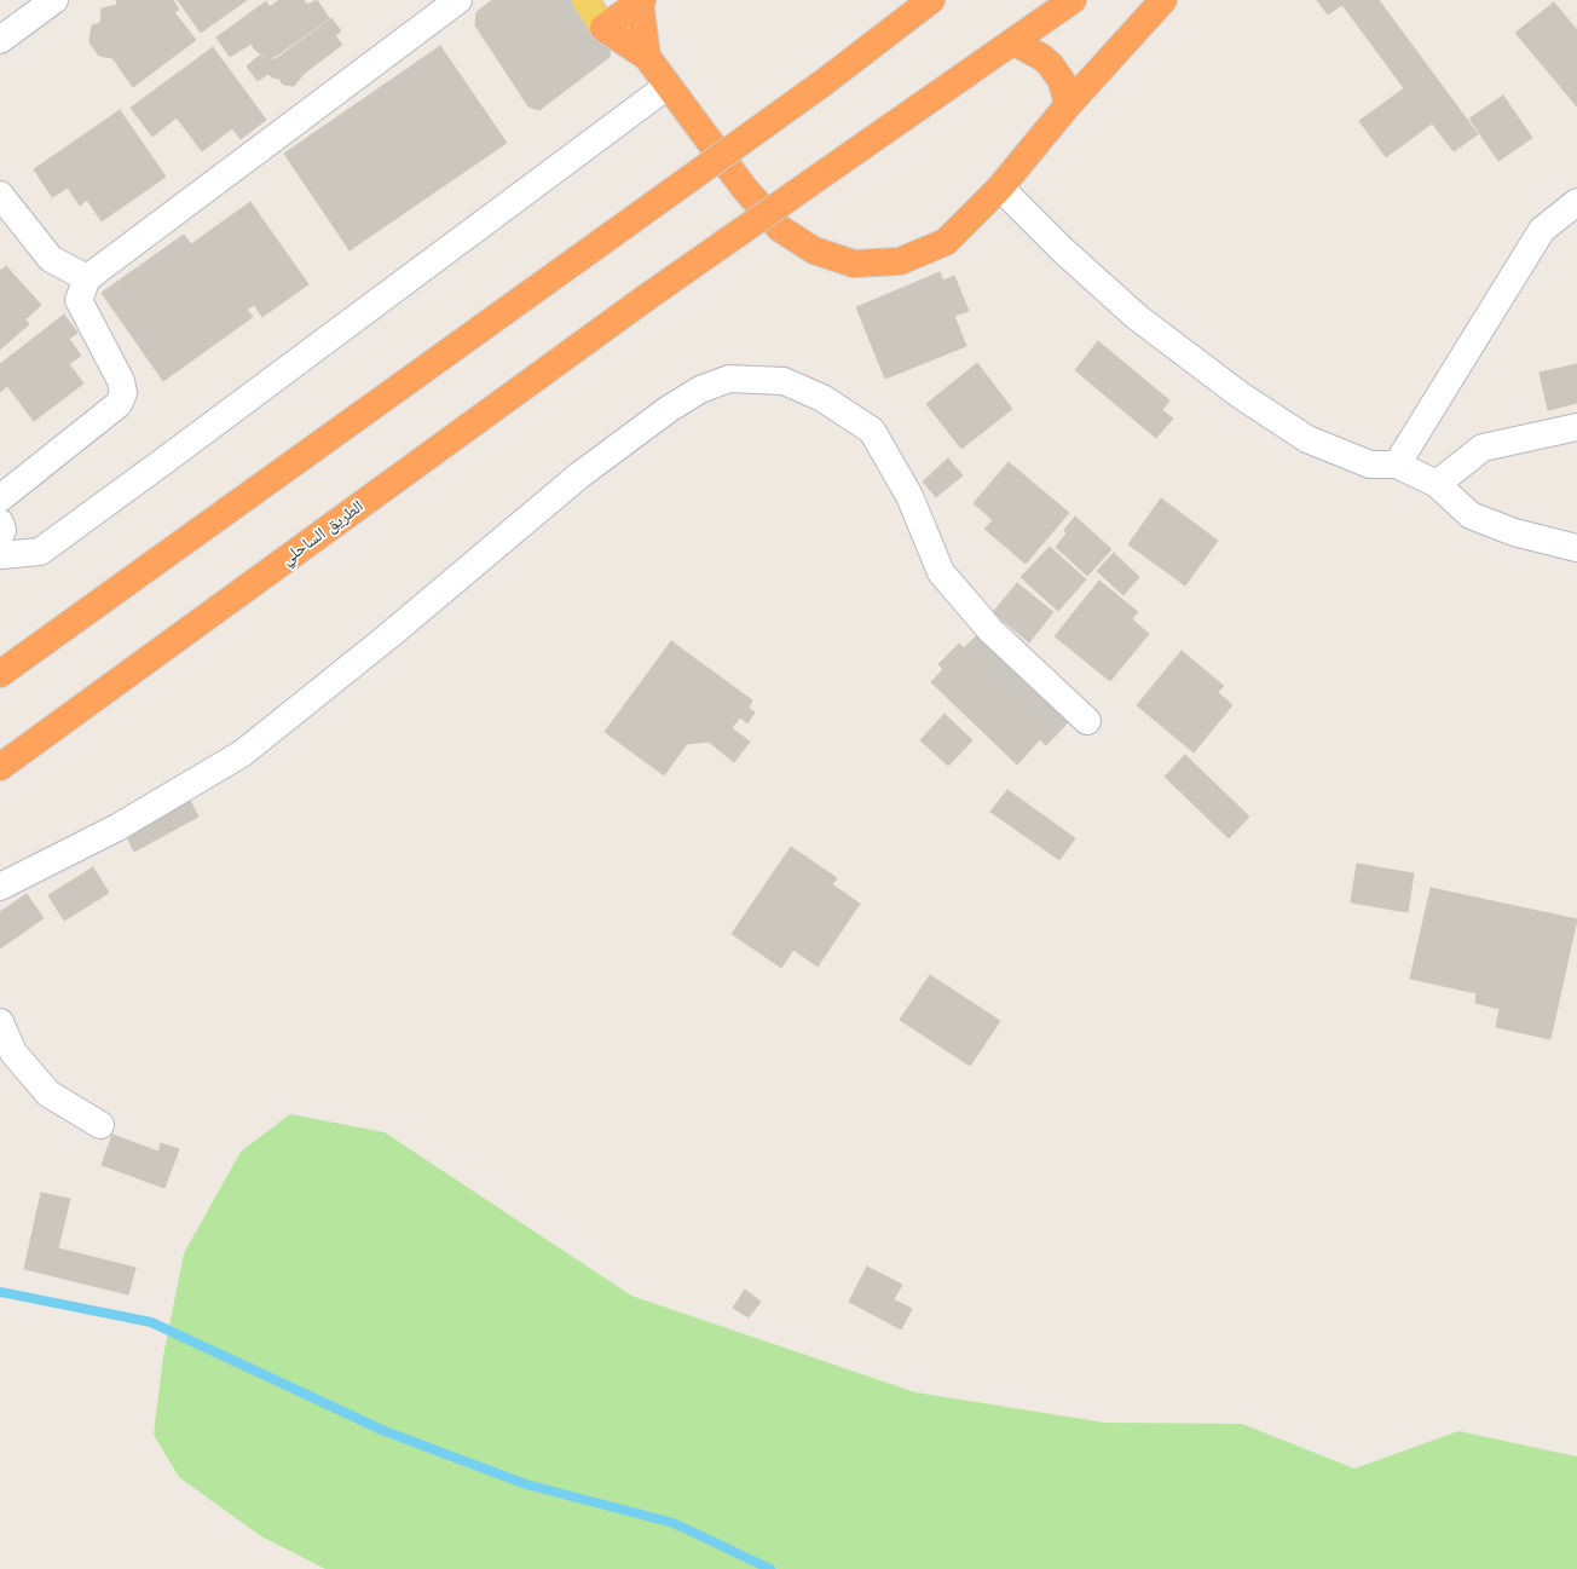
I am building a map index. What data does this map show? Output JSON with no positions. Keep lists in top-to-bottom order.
{
  "streets": {
    "highway": ["الطريق الساحلي"]
  }
}
